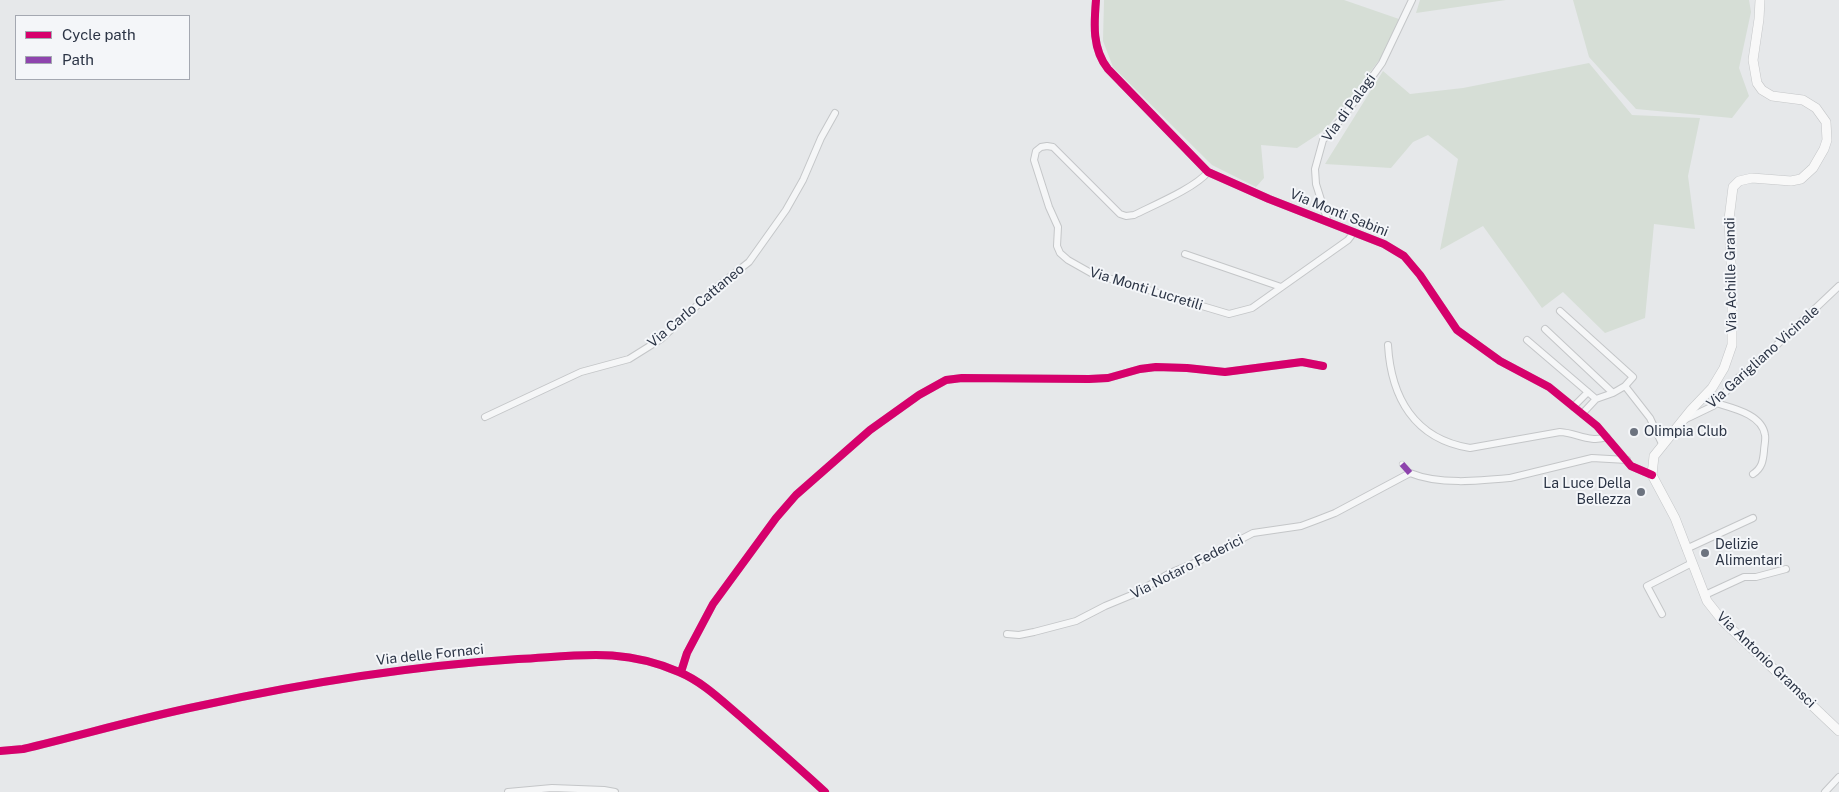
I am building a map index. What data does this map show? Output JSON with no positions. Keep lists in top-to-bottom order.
{
  "streets": {
    "main road": ["Via Achille Grandi", "Via Antonio Gramsci"],
    "street": [
      "Via di Palagi",
      "Via Monti Sabini",
      "Via Monti Lucretili",
      "Via Carlo Cattaneo",
      "Via Garigliano Vicinale",
      "Via Notaro Federici",
      "Via delle Fornaci"
    ]
  },
  "crossings": [
    ["Via di Palagi", "Via Monti Sabini"],
    ["Via Monti Sabini", "Via Achille Grandi"],
    ["Via Monti Sabini", "Via Monti Lucretili"],
    ["Via Monti Sabini", "Via Antonio Gramsci"],
    ["Via Achille Grandi", "Via Garigliano Vicinale"],
    ["Via Achille Grandi", "Via Antonio Gramsci"]
  ],
  "places": ["Olimpia Club", "La Luce Della Bellezza", "Delizie Alimentari"],
  "legend": ["Cycle path", "Path"]
}
